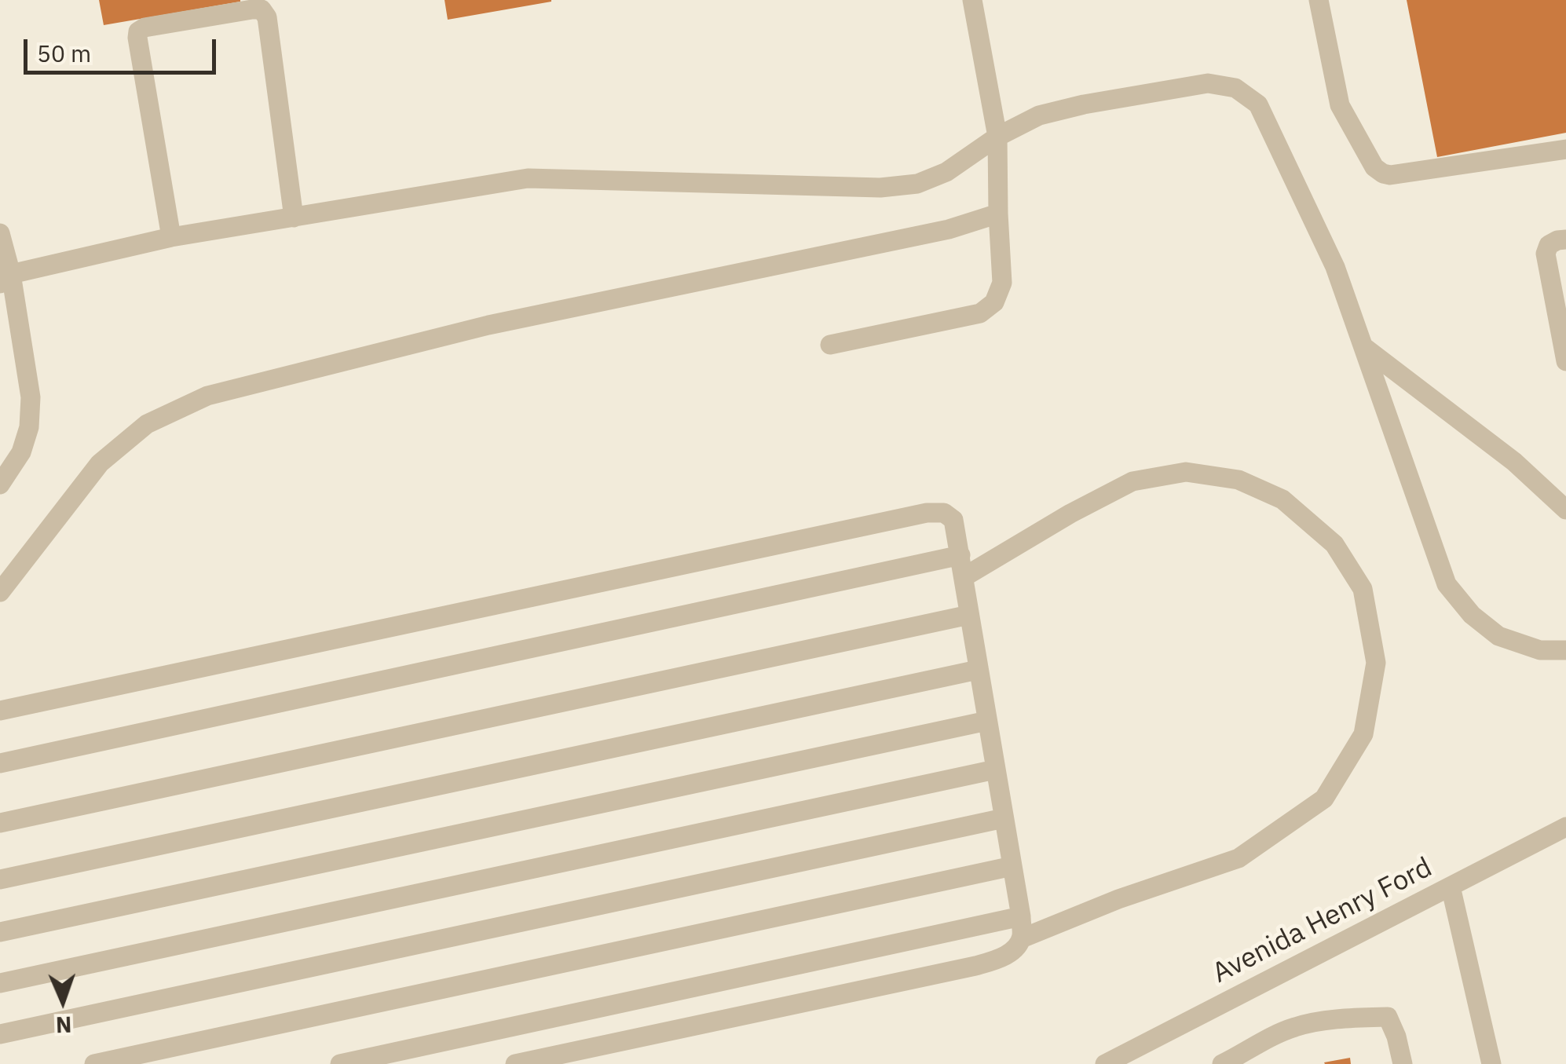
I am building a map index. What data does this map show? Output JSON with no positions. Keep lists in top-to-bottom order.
{
  "streets": {
    "street": ["Avenida Henry Ford"]
  },
  "scale_bar": "50 m",
  "north": "bottom"
}
